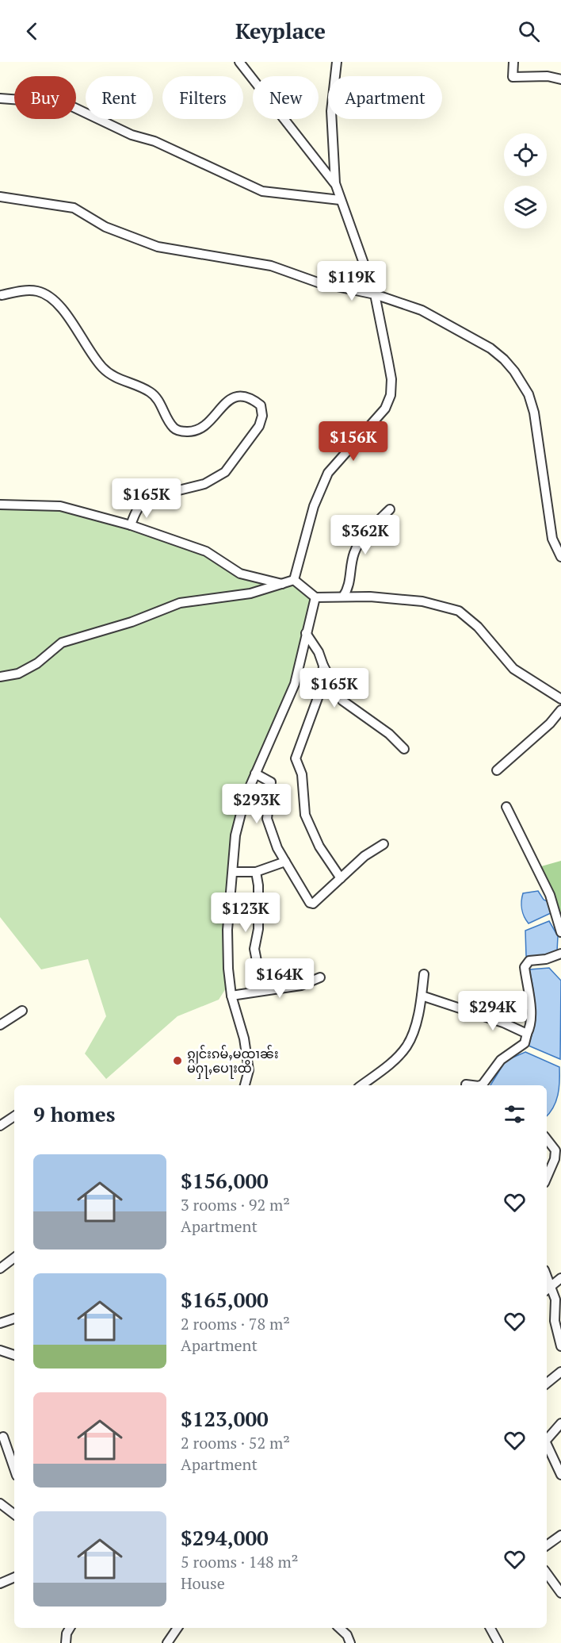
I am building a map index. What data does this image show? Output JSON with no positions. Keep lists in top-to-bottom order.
{
  "places": ["ၵျွင်းၵမ်ႇမထၢၼ်း မႁႃႇပေႃးထိ"],
  "page": {
    "header": "Keyplace",
    "chip": [
      "Buy",
      "Rent",
      "Filters",
      "New",
      "Apartment"
    ],
    "price": [
      "$119K",
      "$156K",
      "$165K",
      "$362K",
      "$165K",
      "$293K",
      "$123K",
      "$164K",
      "$294K"
    ],
    "heading": "9 homes",
    "list": [
      {
        "name": "$156,000",
        "note": "3 rooms · 92 m² · Apartment"
      },
      {
        "name": "$165,000",
        "note": "2 rooms · 78 m² · Apartment"
      },
      {
        "name": "$123,000",
        "note": "2 rooms · 52 m² · Apartment"
      },
      {
        "name": "$294,000",
        "note": "5 rooms · 148 m² · House"
      }
    ]
  }
}
